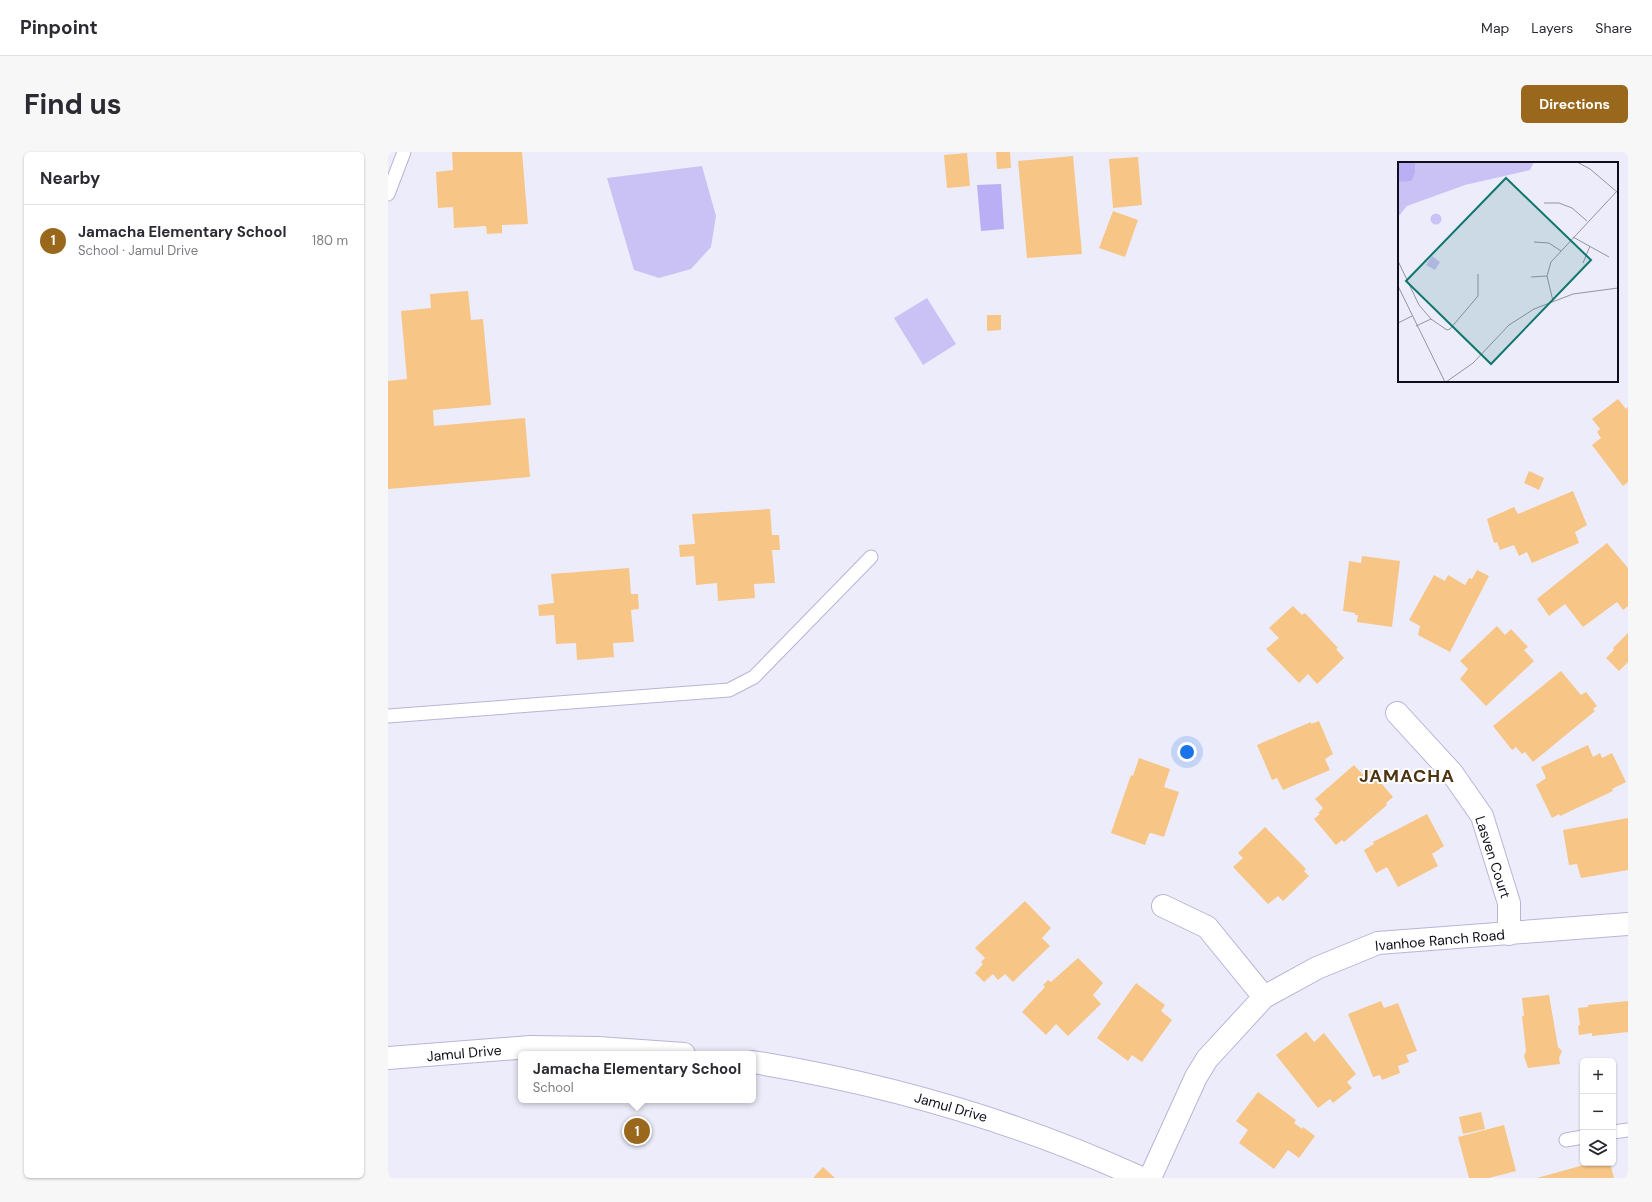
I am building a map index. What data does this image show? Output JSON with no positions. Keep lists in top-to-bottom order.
{
  "streets": {
    "street": ["Lasven Court", "Ivanhoe Ranch Road", "Jamul Drive"]
  },
  "crossings": [
    ["Lasven Court", "Ivanhoe Ranch Road"]
  ],
  "districts": ["JAMACHA"],
  "page": {
    "header": "Pinpoint",
    "nav": ["Map", "Layers", "Share"],
    "buttons": "Directions",
    "title": "Find us",
    "heading": "Nearby",
    "list": [
      {
        "mark": "1",
        "name": "Jamacha Elementary School",
        "note": "School · Jamul Drive",
        "value": "180 m"
      }
    ],
    "popup": ["Jamacha Elementary School", "School"],
    "map_buttons": ["+", "−"],
    "pins": "1"
  }
}
